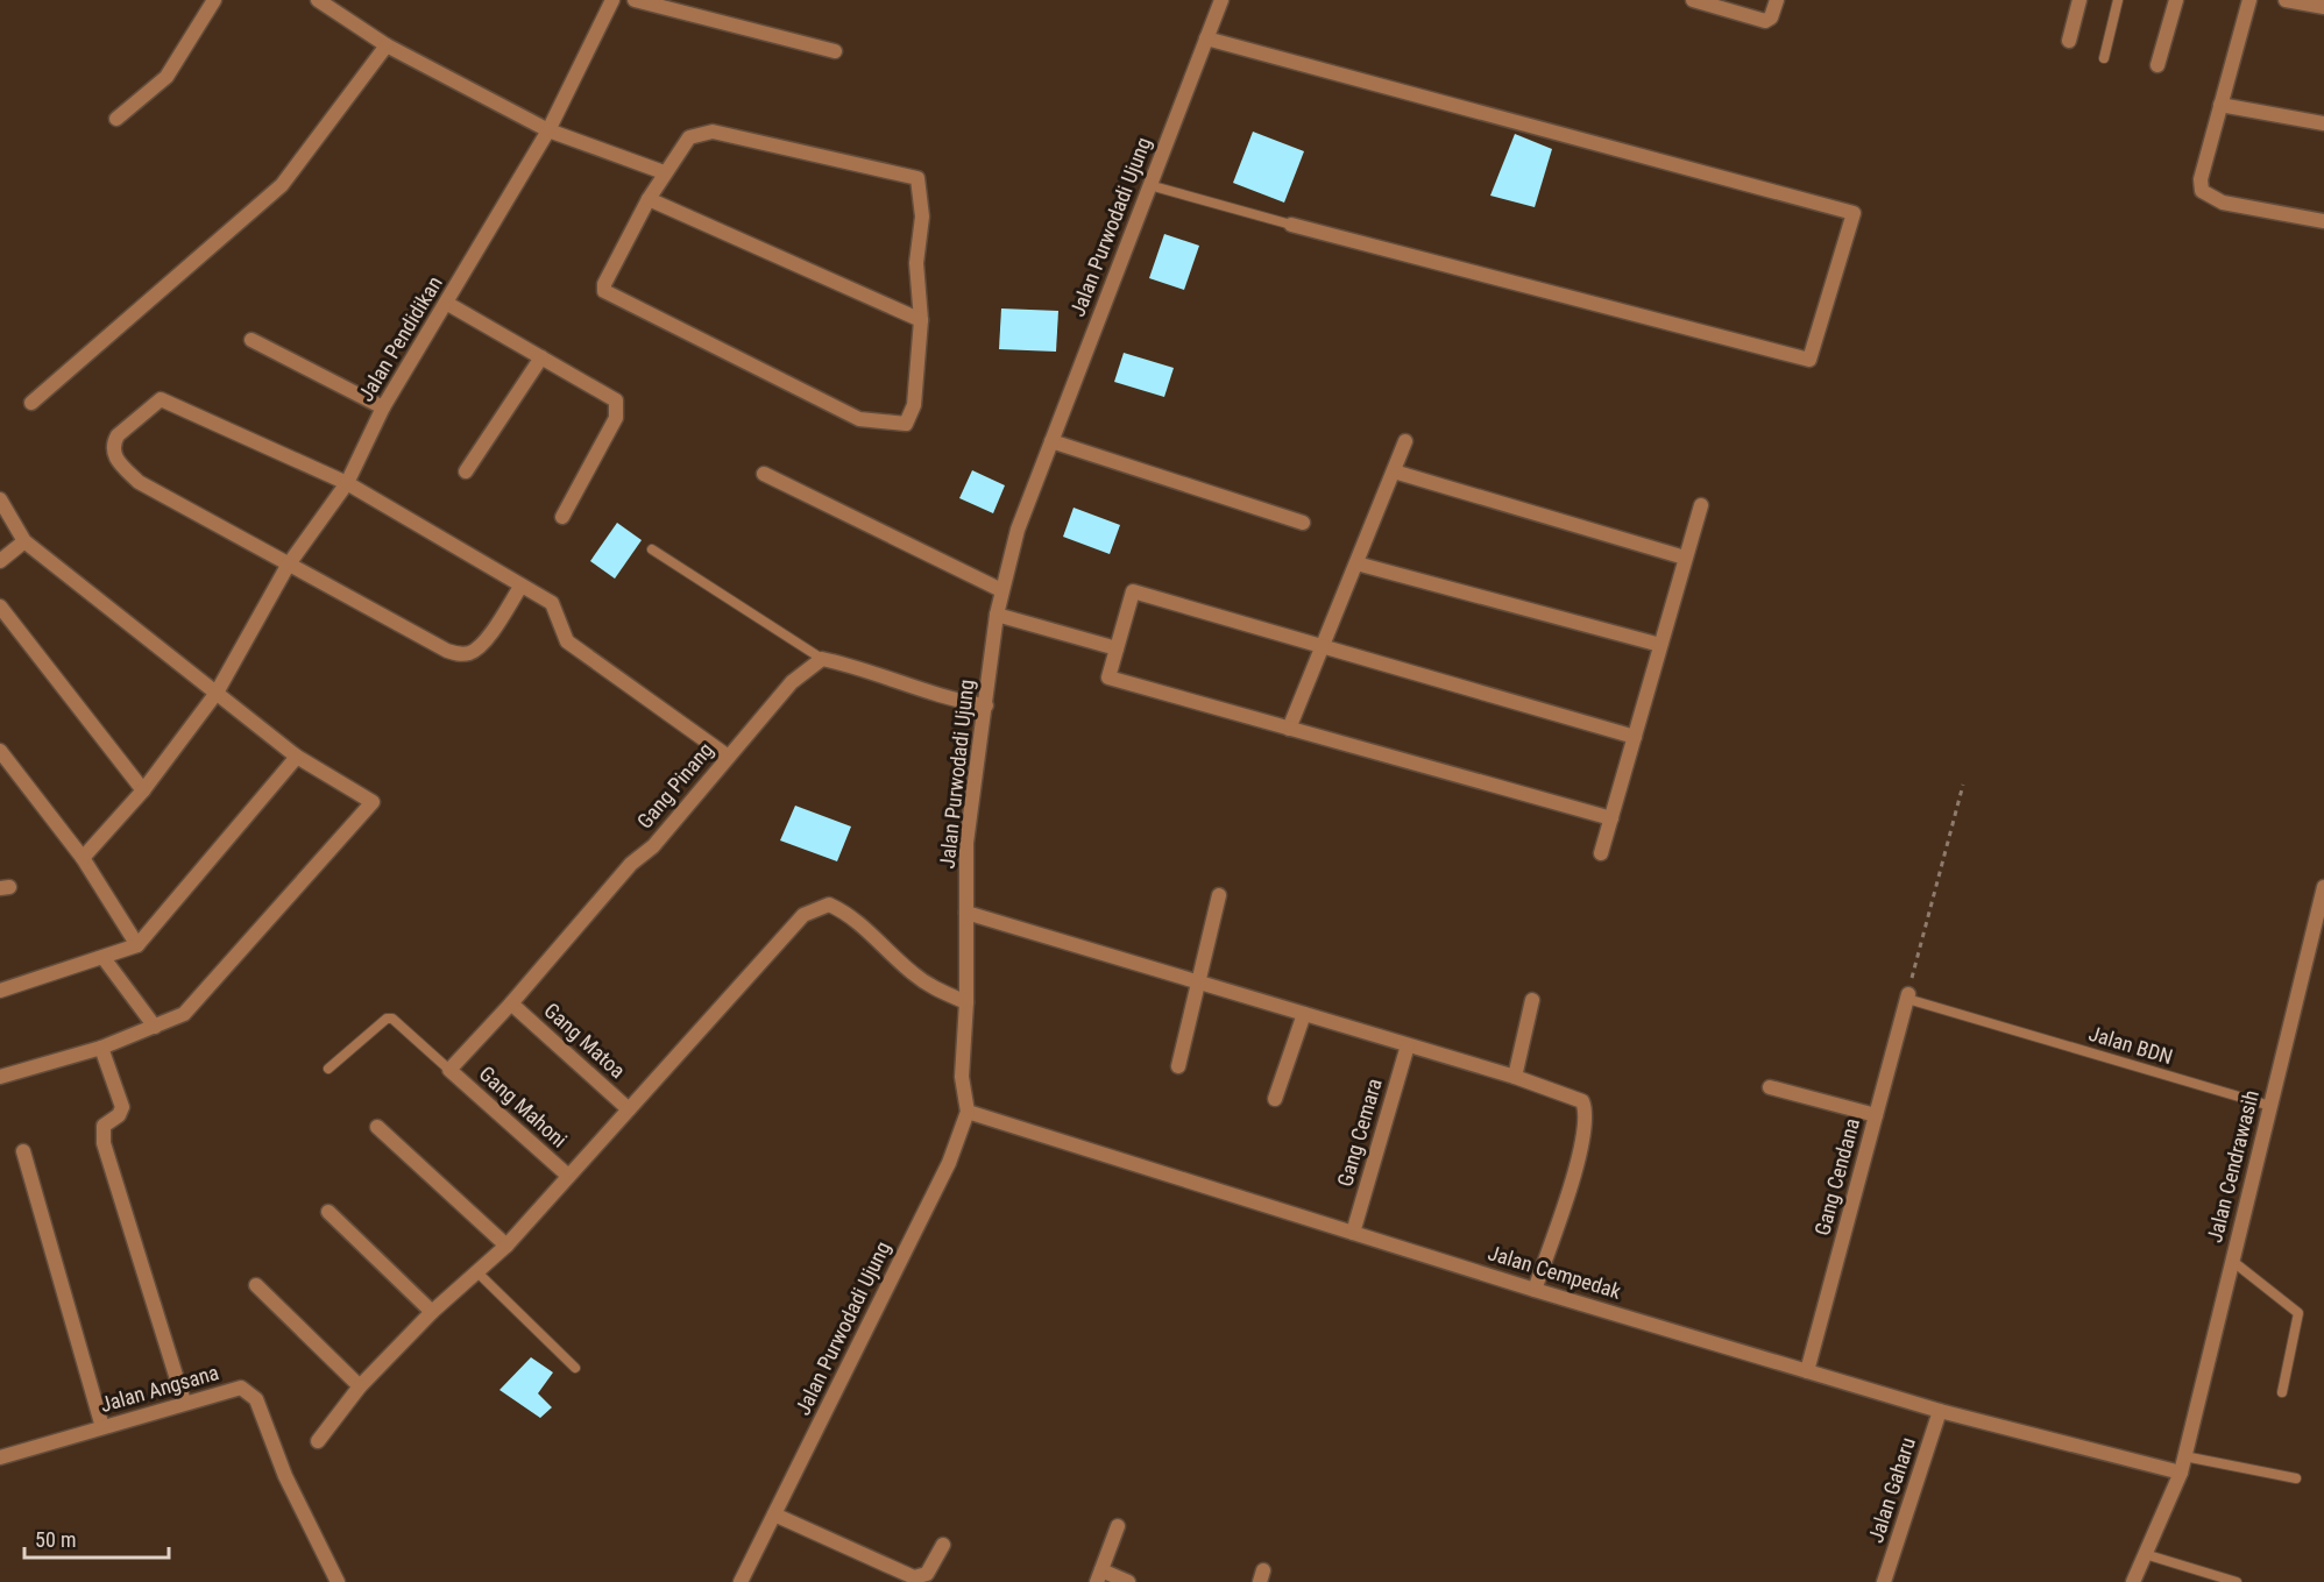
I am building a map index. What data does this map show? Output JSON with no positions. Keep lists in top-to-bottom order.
{
  "streets": {
    "street": [
      "Jalan Purwodadi Ujung",
      "Jalan Pendidikan",
      "Gang Pinang",
      "Gang Matoa",
      "Gang Mahoni",
      "Gang Cemara",
      "Jalan Cendrawasih",
      "Gang Cendana",
      "Jalan Cempedak",
      "Jalan Angsana",
      "Jalan Gaharu"
    ],
    "lane": ["Jalan BDN"]
  },
  "crossings": [
    ["Jalan Purwodadi Ujung", "Jalan Cempedak"],
    ["Gang Pinang", "Gang Matoa"],
    ["Gang Pinang", "Gang Mahoni"],
    ["Jalan BDN", "Jalan Cendrawasih"],
    ["Jalan BDN", "Gang Cendana"],
    ["Gang Cemara", "Jalan Cempedak"],
    ["Jalan Cendrawasih", "Jalan Cempedak"],
    ["Gang Cendana", "Jalan Cempedak"],
    ["Jalan Cempedak", "Jalan Gaharu"]
  ],
  "scale_bar": "50 m"
}
